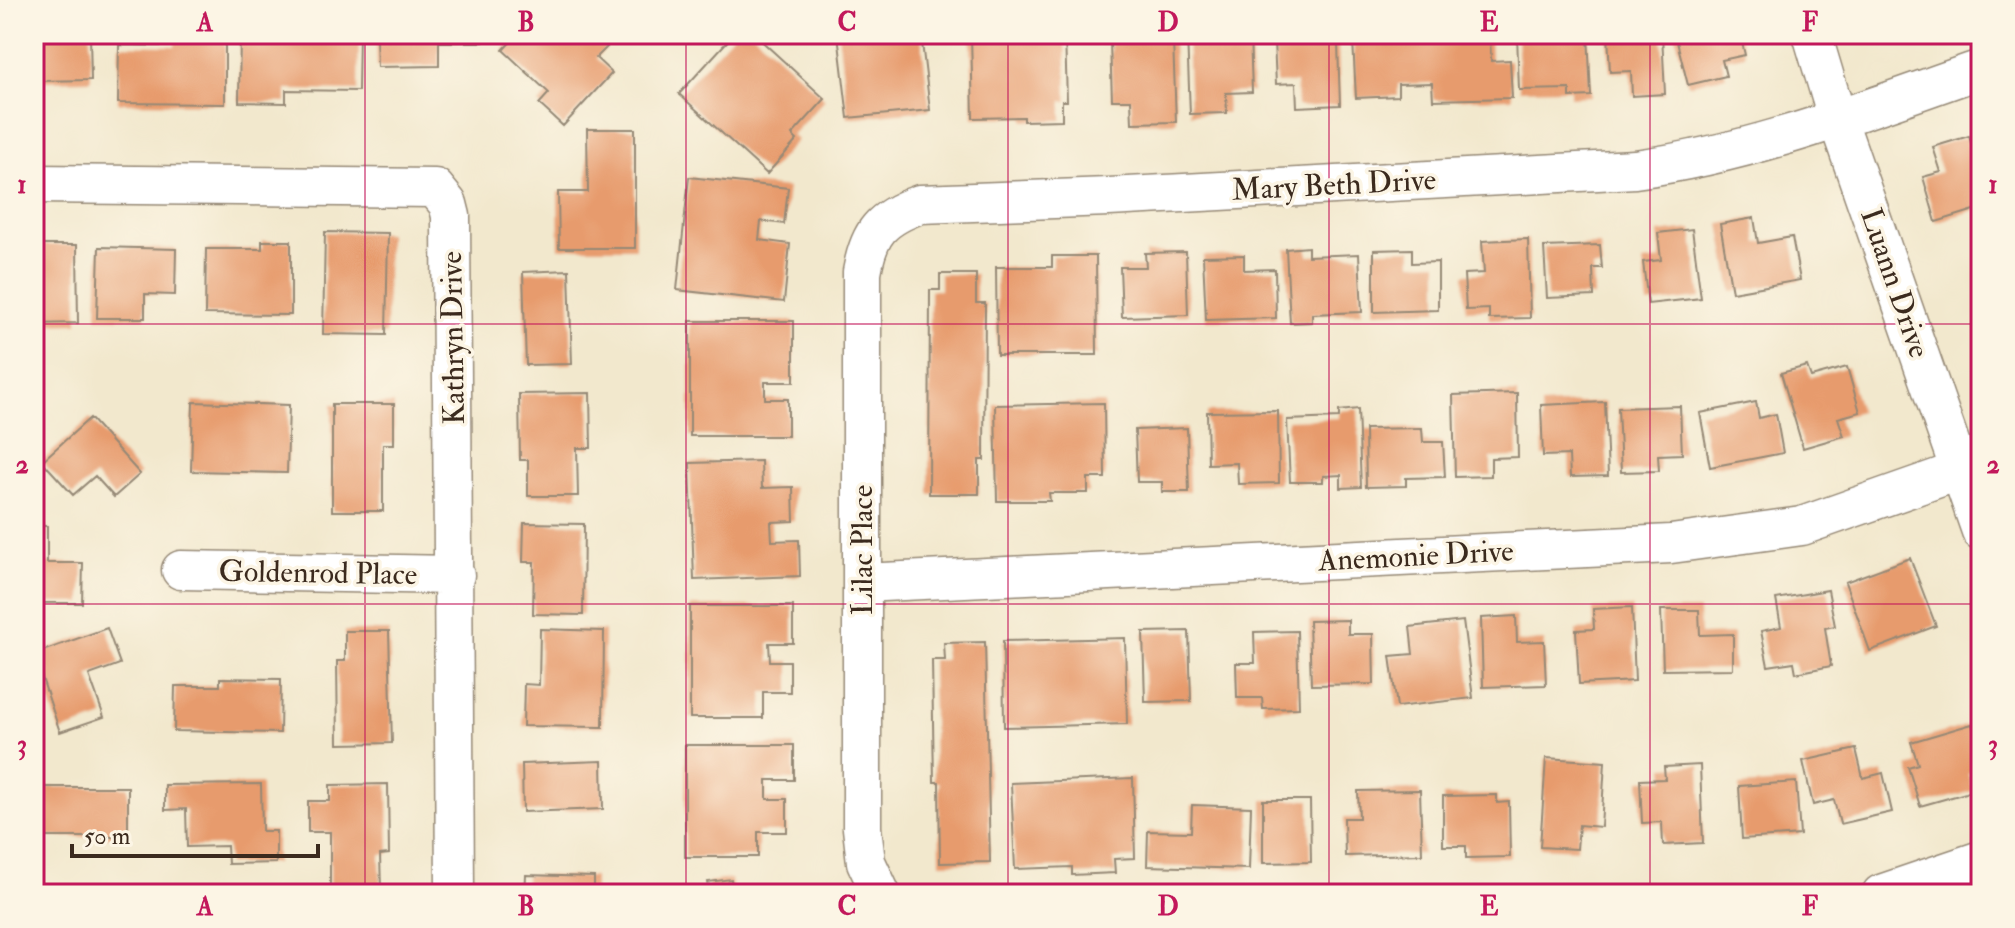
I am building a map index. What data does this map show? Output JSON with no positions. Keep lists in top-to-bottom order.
{
  "streets": {
    "street": [
      "Mary Beth Drive",
      "Luann Drive",
      "Kathryn Drive",
      "Lilac Place",
      "Anemonie Drive",
      "Goldenrod Place"
    ]
  },
  "crossings": [
    ["Mary Beth Drive", "Luann Drive"],
    ["Mary Beth Drive", "Lilac Place"],
    ["Luann Drive", "Anemonie Drive"],
    ["Kathryn Drive", "Goldenrod Place"],
    ["Lilac Place", "Anemonie Drive"]
  ],
  "scale_bar": "50 m",
  "grid": {
    "columns": [
      "A",
      "B",
      "C",
      "D",
      "E",
      "F"
    ],
    "rows": ["1", "2", "3"]
  }
}
